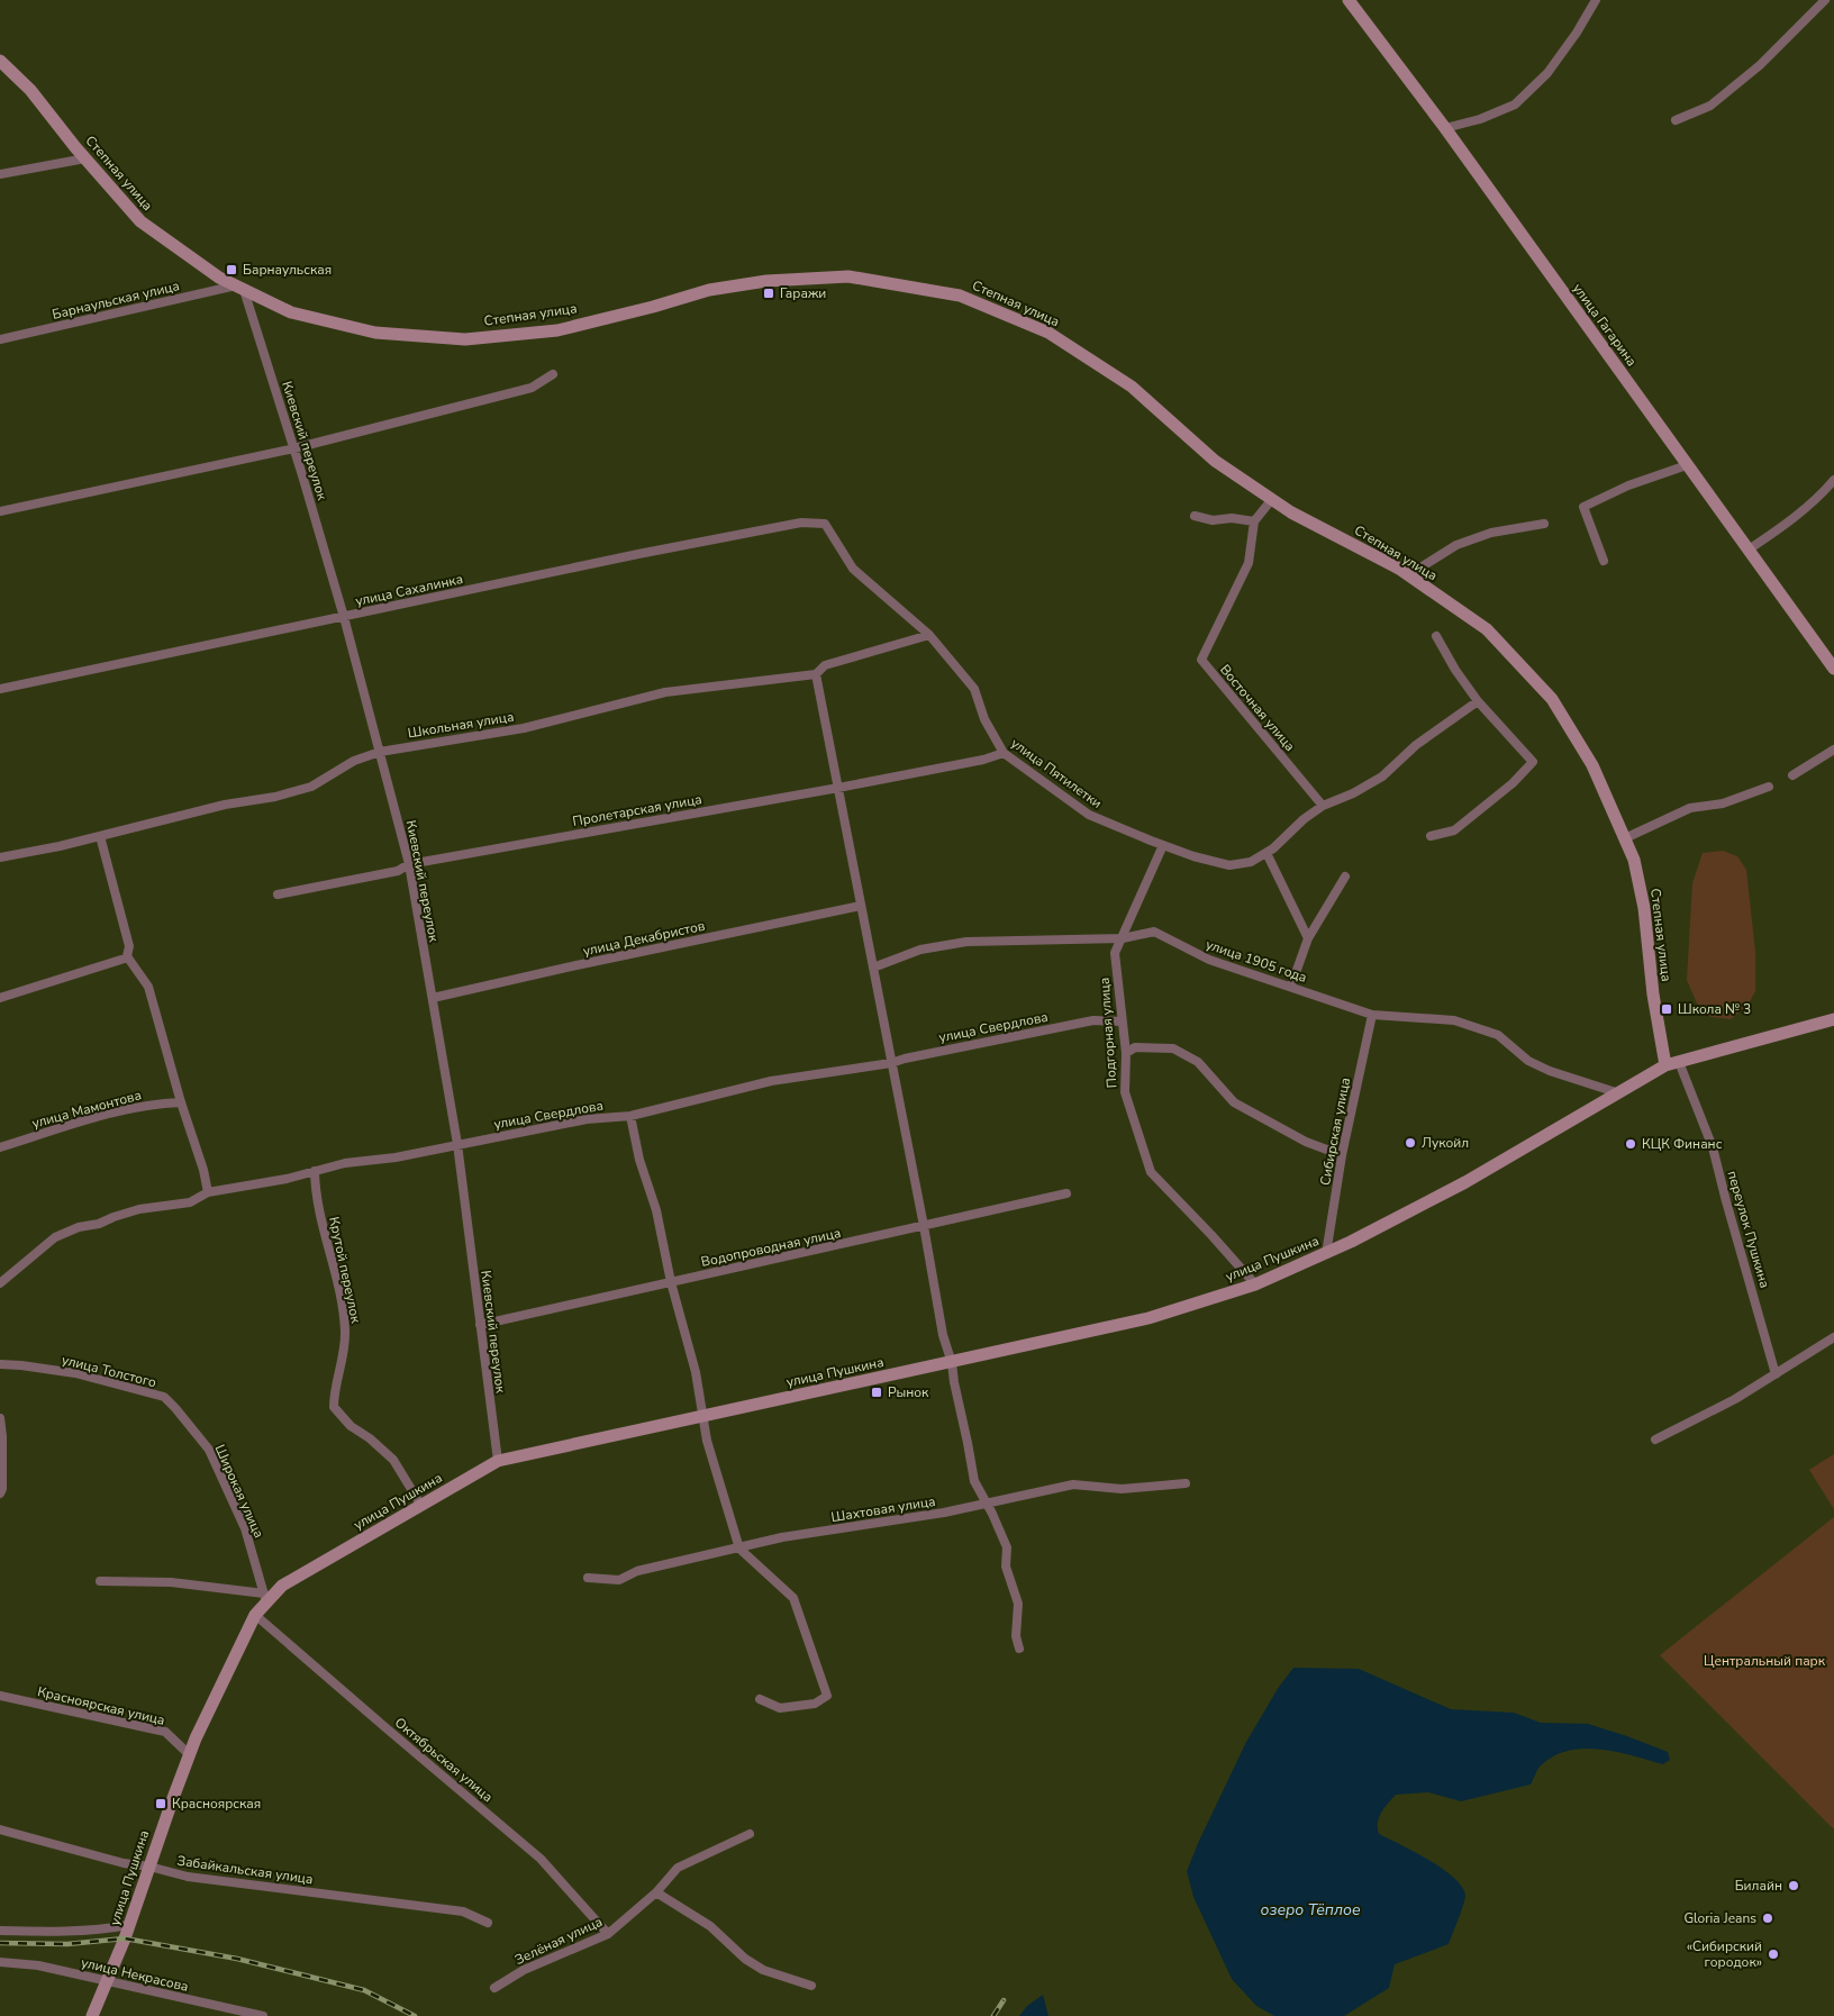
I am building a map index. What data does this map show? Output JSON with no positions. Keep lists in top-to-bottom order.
{
  "streets": {
    "street": [
      "Степная улица",
      "Барнаульская улица",
      "улица Гагарина",
      "Киевский переулок",
      "улица Сахалинка",
      "Восточная улица",
      "Школьная улица",
      "улица Пятилетки",
      "Пролетарская улица",
      "улица Декабристов",
      "улица 1905 года",
      "улица Свердлова",
      "Подгорная улица",
      "улица Мамонтова",
      "Сибирская улица",
      "переулок Пушкина",
      "Водопроводная улица",
      "улица Пушкина",
      "Крутой переулок",
      "улица Толстого",
      "Широкая улица",
      "Шахтовая улица",
      "Красноярская улица",
      "Октябрьская улица",
      "Забайкальская улица",
      "Зелёная улица",
      "улица Некрасова"
    ]
  },
  "crossings": [
    ["Степная улица", "Барнаульская улица"],
    ["Степная улица", "Киевский переулок"],
    ["Степная улица", "улица Пушкина"],
    ["Барнаульская улица", "Киевский переулок"],
    ["Киевский переулок", "улица Сахалинка"],
    ["Киевский переулок", "Школьная улица"],
    ["Киевский переулок", "Пролетарская улица"],
    ["Киевский переулок", "улица Декабристов"],
    ["Киевский переулок", "улица Свердлова"],
    ["Киевский переулок", "Водопроводная улица"],
    ["Киевский переулок", "улица Пушкина"],
    ["улица Сахалинка", "улица Пятилетки"],
    ["Школьная улица", "улица Пятилетки"],
    ["улица Пятилетки", "Пролетарская улица"],
    ["улица Пятилетки", "Подгорная улица"],
    ["улица 1905 года", "Подгорная улица"],
    ["улица 1905 года", "Сибирская улица"],
    ["улица 1905 года", "улица Пушкина"],
    ["улица Свердлова", "Подгорная улица"],
    ["улица Свердлова", "Крутой переулок"],
    ["Подгорная улица", "улица Пушкина"],
    ["Сибирская улица", "улица Пушкина"],
    ["переулок Пушкина", "улица Пушкина"],
    ["улица Пушкина", "Крутой переулок"],
    ["улица Пушкина", "Широкая улица"],
    ["улица Пушкина", "Красноярская улица"],
    ["улица Пушкина", "Октябрьская улица"],
    ["улица Пушкина", "Забайкальская улица"],
    ["улица Пушкина", "улица Некрасова"],
    ["улица Толстого", "Широкая улица"],
    ["Октябрьская улица", "Зелёная улица"]
  ],
  "water": ["озеро Тёплое"],
  "parks": ["Центральный парк"],
  "places": {
    "transit": [
      "Барнаульская",
      "Гаражи",
      "Школа № 3",
      "Рынок",
      "Красноярская"
    ],
    "other": [
      "Лукойл",
      "КЦК Финанс",
      "Билайн",
      "Gloria Jeans",
      "«Сибирский городок»"
    ]
  }
}
